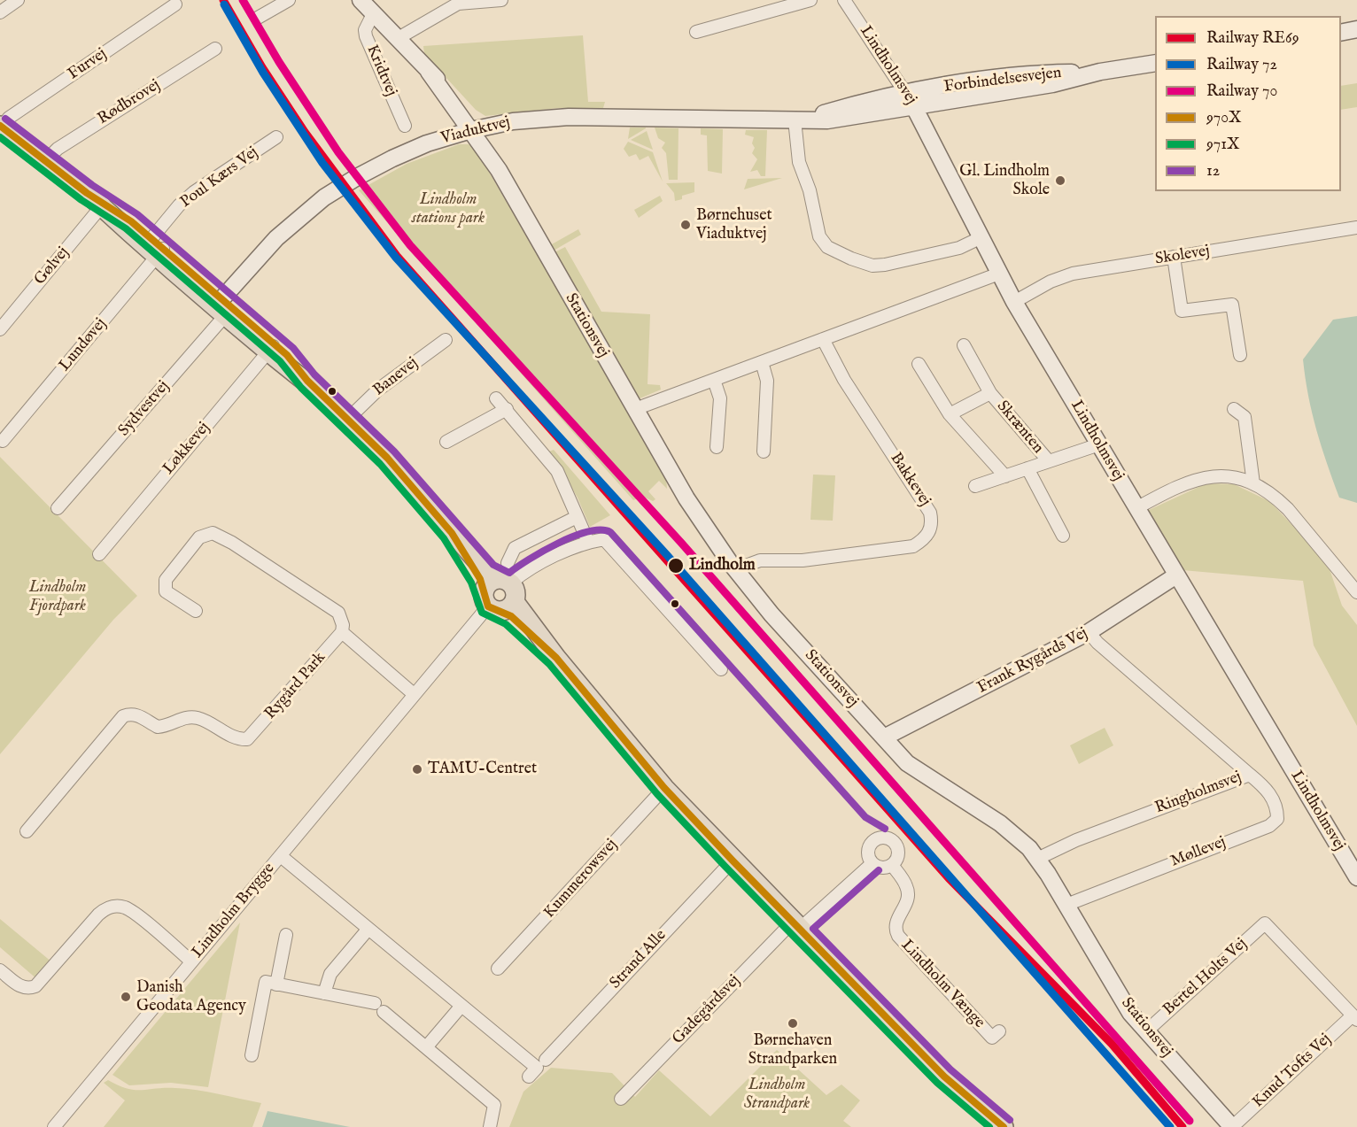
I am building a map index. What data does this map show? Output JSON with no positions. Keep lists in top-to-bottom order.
{
  "streets": {
    "street": [
      "Furvej",
      "Lindholmsvej",
      "Kridtvej",
      "Forbindelsesvejen",
      "Rødbrovej",
      "Viaduktvej",
      "Poul Kærs Vej",
      "Skolevej",
      "Gølvej",
      "Stationsvej",
      "Lundøvej",
      "Banevej",
      "Sydvestvej",
      "Skrænten",
      "Løkkevej",
      "Bakkevej",
      "Frank Rygårds Vej",
      "Rygård Park",
      "Ringholmsvej",
      "Møllevej",
      "Kummerowsvej",
      "Lindholm Brygge",
      "Strand Alle",
      "Bertel Holts Vej",
      "Lindholm Vænge",
      "Gadegårdsvej",
      "Knud Tofts Vej"
    ]
  },
  "crossings": [
    ["Lindholmsvej", "Forbindelsesvejen"],
    ["Lindholmsvej", "Viaduktvej"],
    ["Lindholmsvej", "Skolevej"],
    ["Lindholmsvej", "Skrænten"],
    ["Lindholmsvej", "Frank Rygårds Vej"],
    ["Kridtvej", "Stationsvej"],
    ["Forbindelsesvejen", "Viaduktvej"],
    ["Viaduktvej", "Stationsvej"],
    ["Viaduktvej", "Sydvestvej"],
    ["Poul Kærs Vej", "Lundøvej"],
    ["Stationsvej", "Bakkevej"],
    ["Stationsvej", "Frank Rygårds Vej"],
    ["Stationsvej", "Ringholmsvej"],
    ["Stationsvej", "Møllevej"],
    ["Stationsvej", "Bertel Holts Vej"],
    ["Stationsvej", "Knud Tofts Vej"],
    ["Frank Rygårds Vej", "Ringholmsvej"],
    ["Ringholmsvej", "Møllevej"],
    ["Bertel Holts Vej", "Knud Tofts Vej"],
    ["Lindholm Vænge", "Gadegårdsvej"]
  ],
  "parks": ["Lindholm stations park", "Lindholm Fjordpark", "Lindholm Strandpark"],
  "places": [
    "Gl. Lindholm Skole",
    "Børnehuset Viaduktvej",
    "Lindholm",
    "TAMU-Centret",
    "Danish Geodata Agency",
    "Børnehaven Strandparken"
  ],
  "lines": [
    "rail line RE69",
    "rail line 70",
    "rail line 72",
    "transit line 12",
    "transit line 970X",
    "transit line 971X"
  ],
  "legend": [
    "Railway RE69",
    "Railway 72",
    "Railway 70",
    "970X",
    "971X",
    "12"
  ]
}
